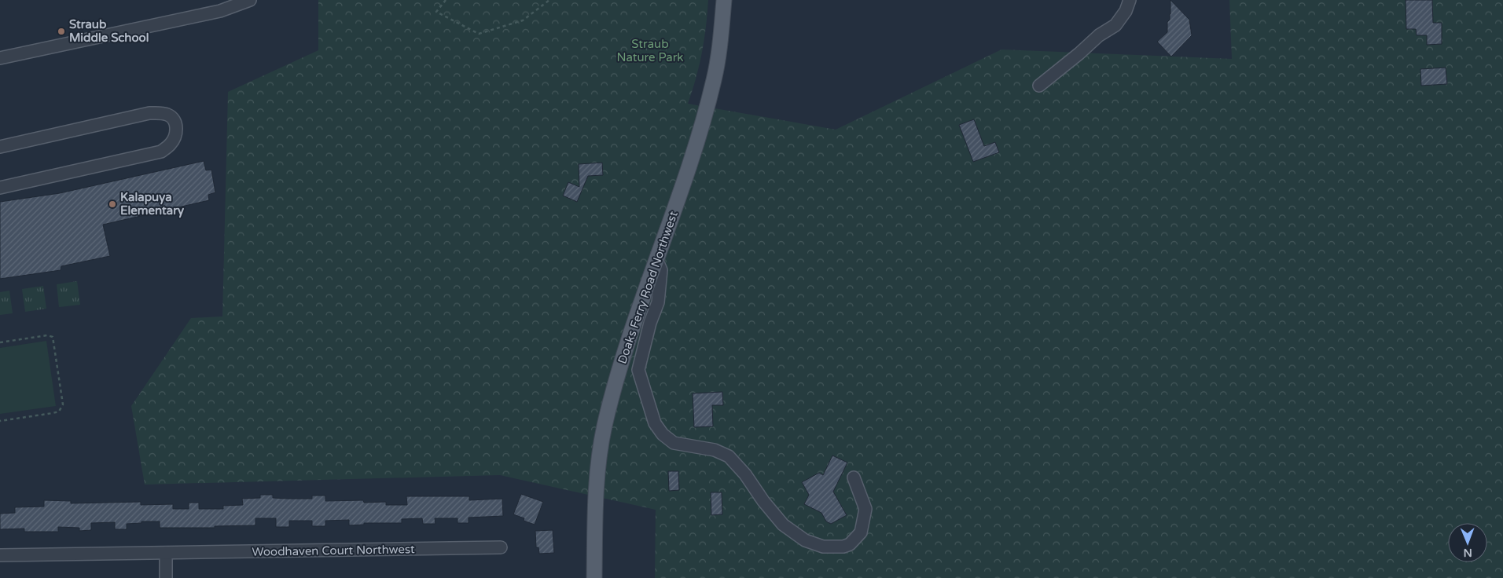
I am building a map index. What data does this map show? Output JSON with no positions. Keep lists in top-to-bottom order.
{
  "streets": {
    "main road": ["Doaks Ferry Road Northwest"],
    "street": ["Woodhaven Court Northwest"]
  },
  "parks": ["Straub Nature Park"],
  "places": ["Straub Middle School", "Kalapuya Elementary"],
  "north": "bottom"
}
